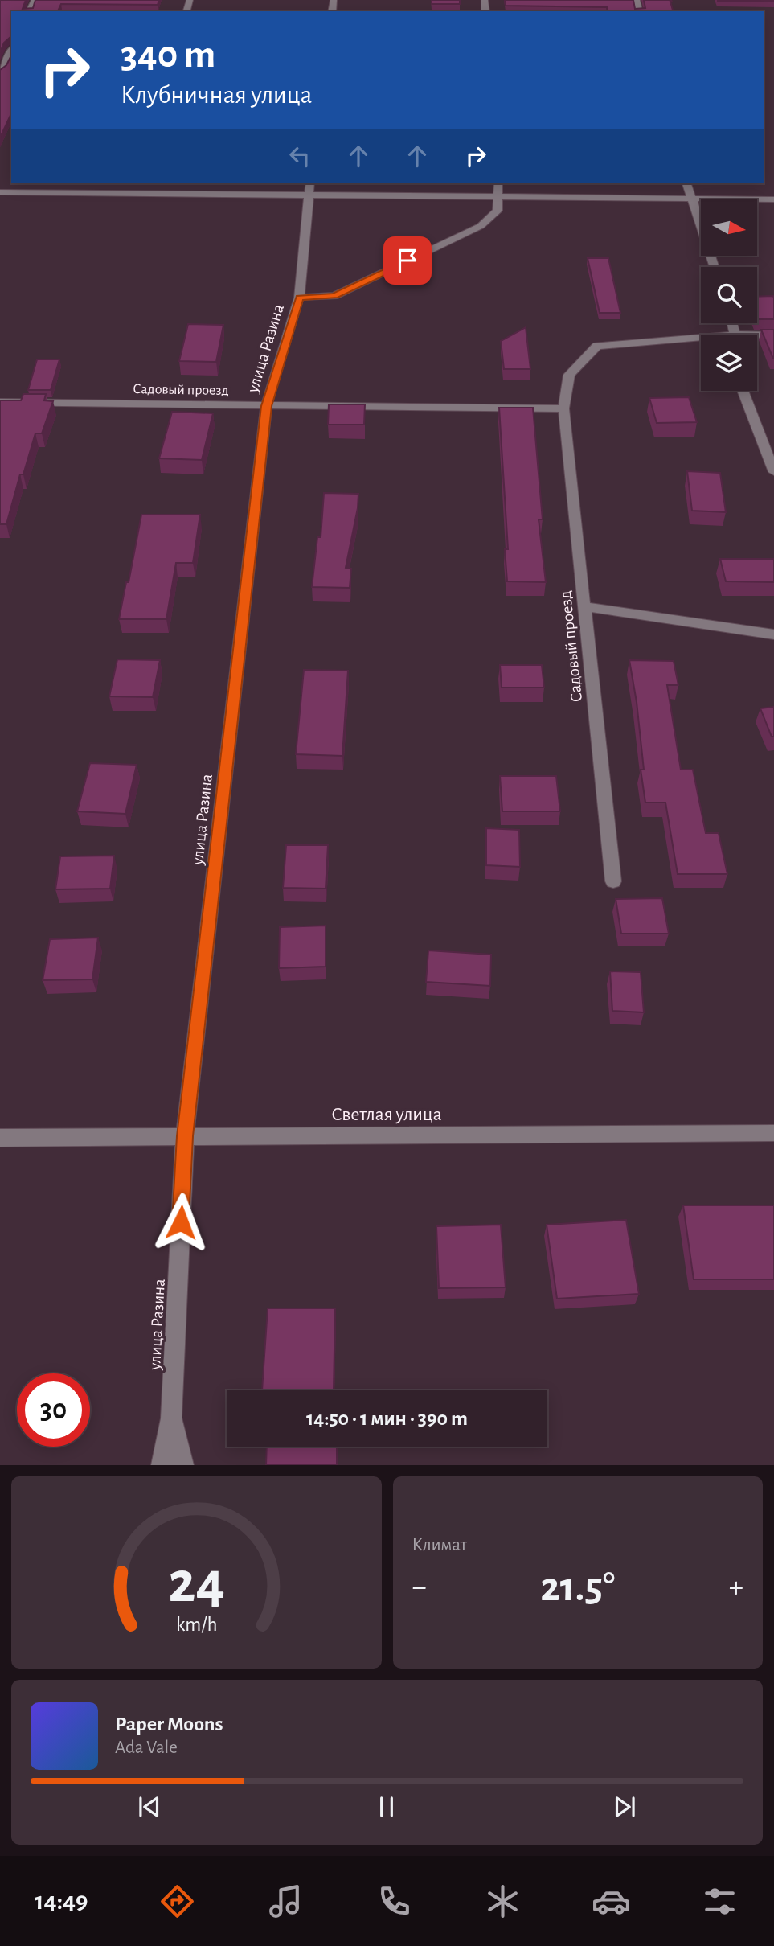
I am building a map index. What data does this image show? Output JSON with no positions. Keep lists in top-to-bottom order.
{
  "streets": {
    "street": ["улица Разина", "Садовый проезд", "Светлая улица"]
  },
  "crossings": [
    ["улица Разина", "Садовый проезд"],
    ["улица Разина", "Светлая улица"]
  ],
  "north": "right",
  "page": {
    "turn": ["340 m", "Клубничная улица"],
    "limit": "30",
    "trip": "14:50 · 1 мин · 390 m",
    "tile": "Климат",
    "heat": ["−", "21.5°", "+"],
    "song": ["Paper Moons", "Ada Vale"],
    "tabs": "14:49",
    "gauge": ["24", "km/h"]
  }
}
